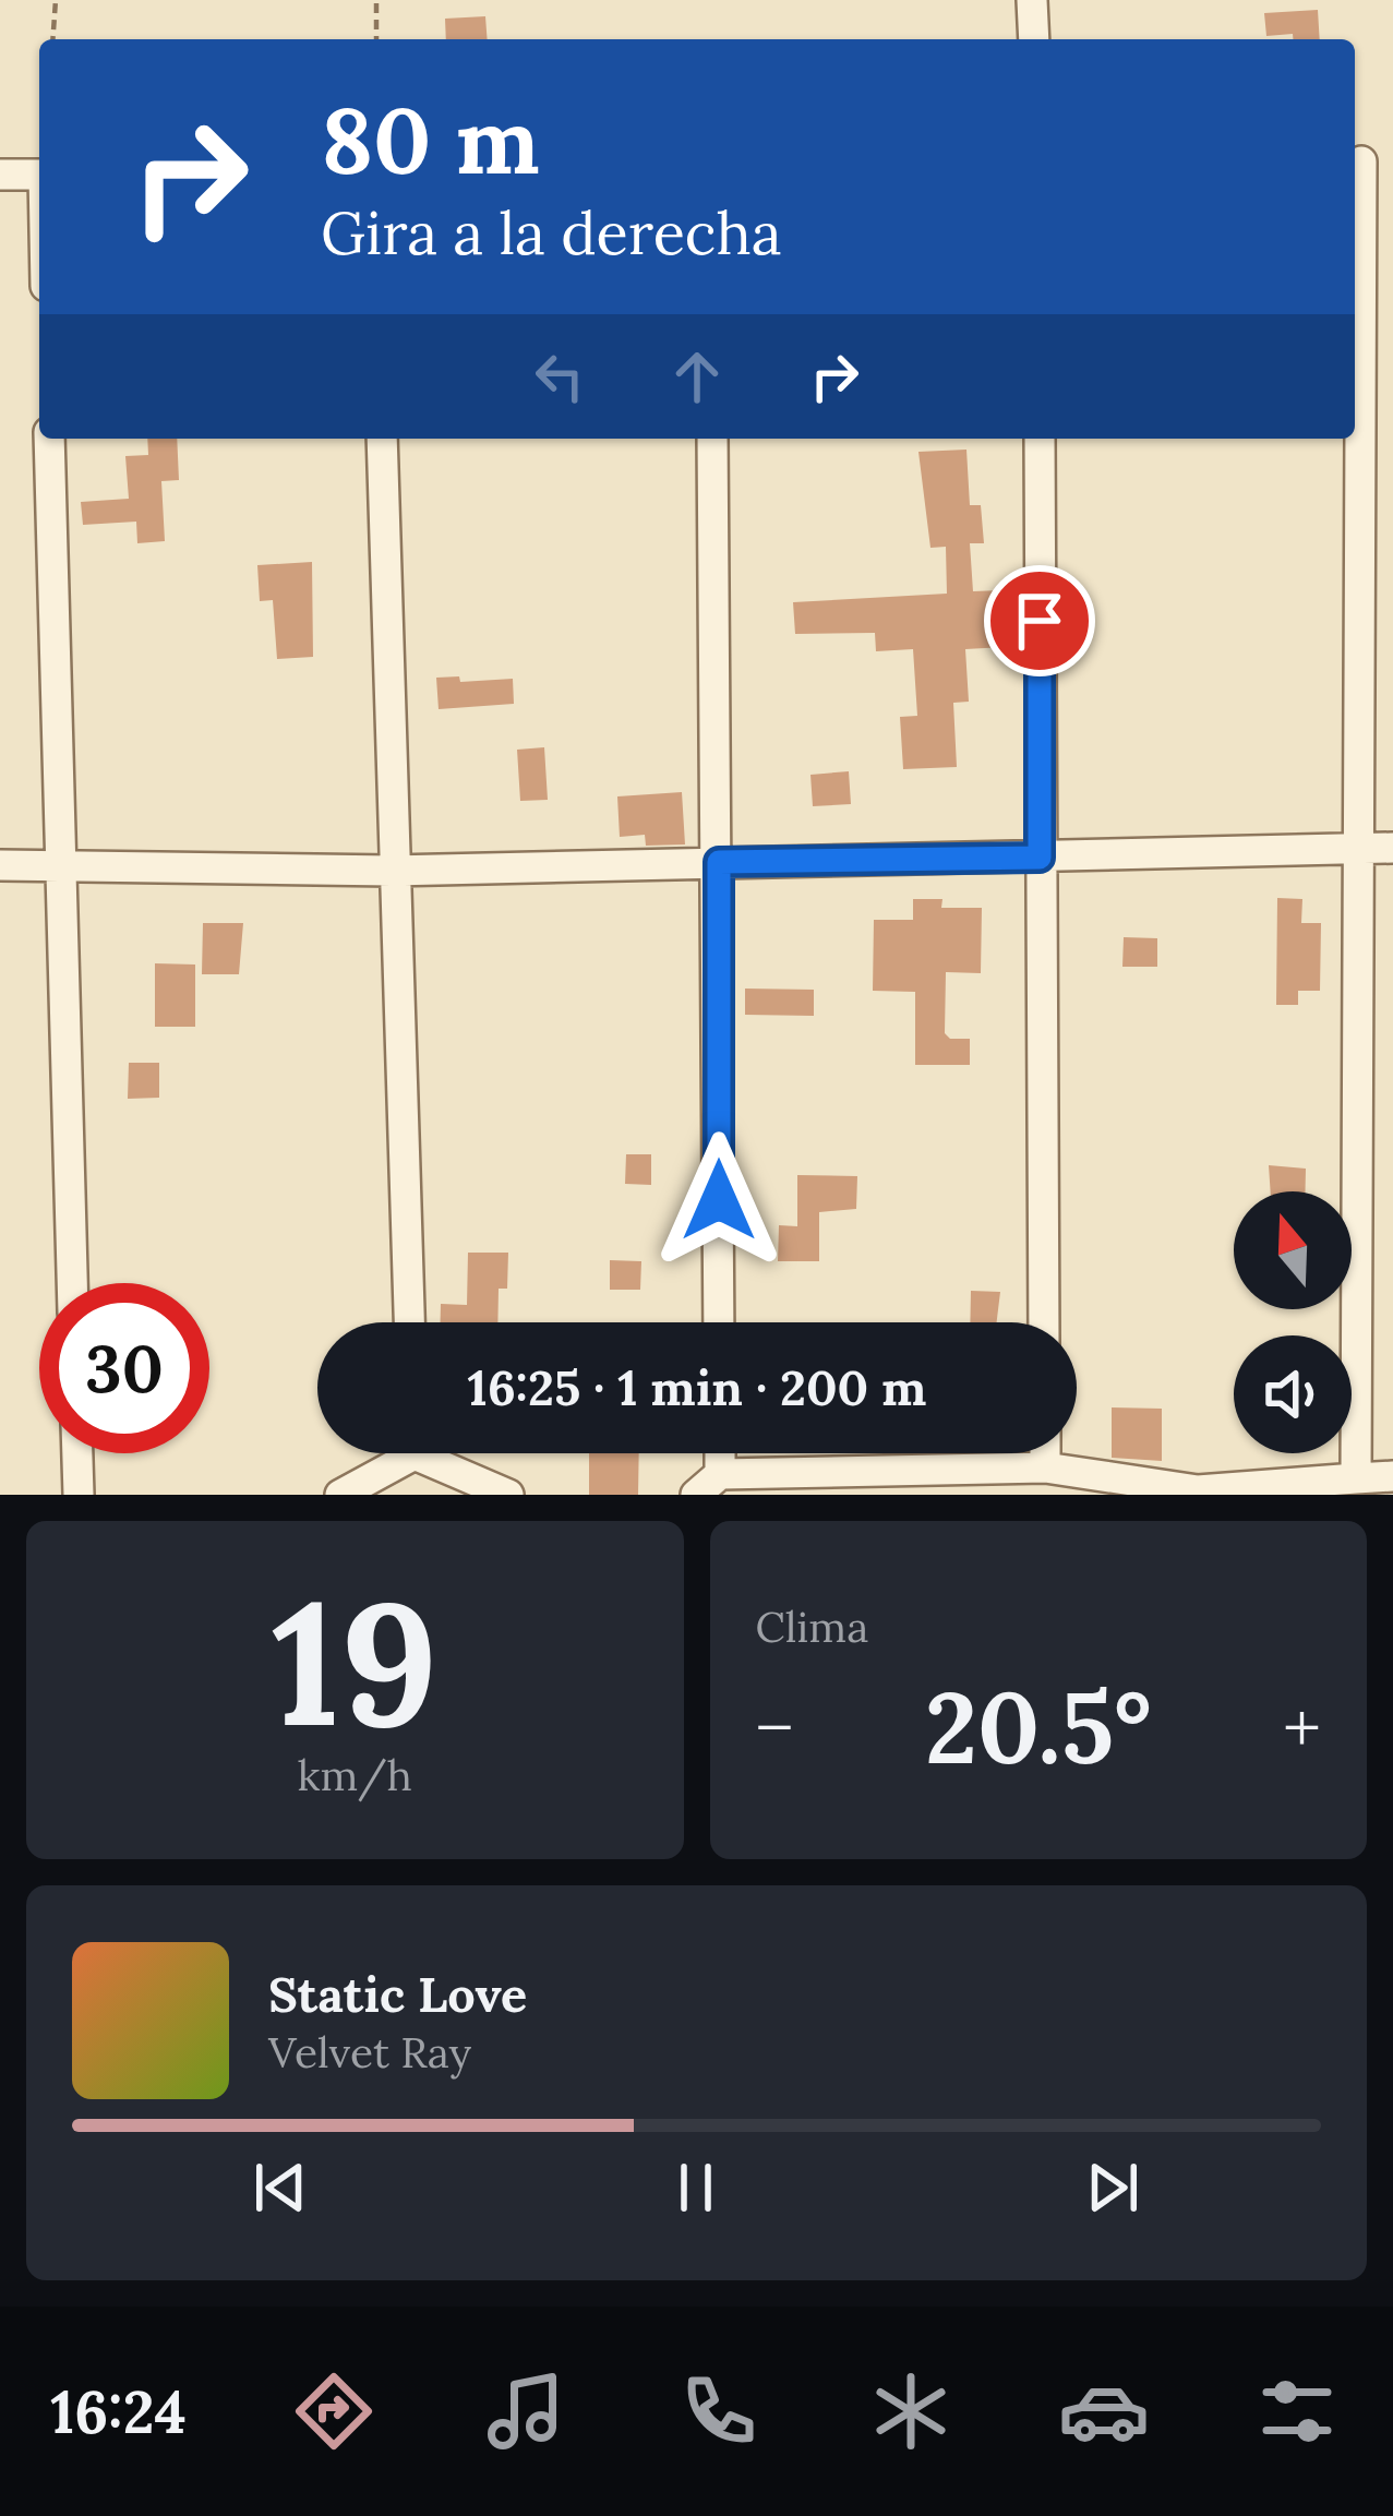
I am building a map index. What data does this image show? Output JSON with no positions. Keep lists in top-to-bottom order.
{
  "north": "top",
  "page": {
    "turn": ["80 m", "Gira a la derecha"],
    "limit": "30",
    "trip": "16:25 · 1 min · 200 m",
    "tile": [
      ["19", "km/h"],
      "Clima"
    ],
    "heat": ["−", "20.5°", "+"],
    "song": ["Static Love", "Velvet Ray"],
    "tabs": "16:24"
  }
}
